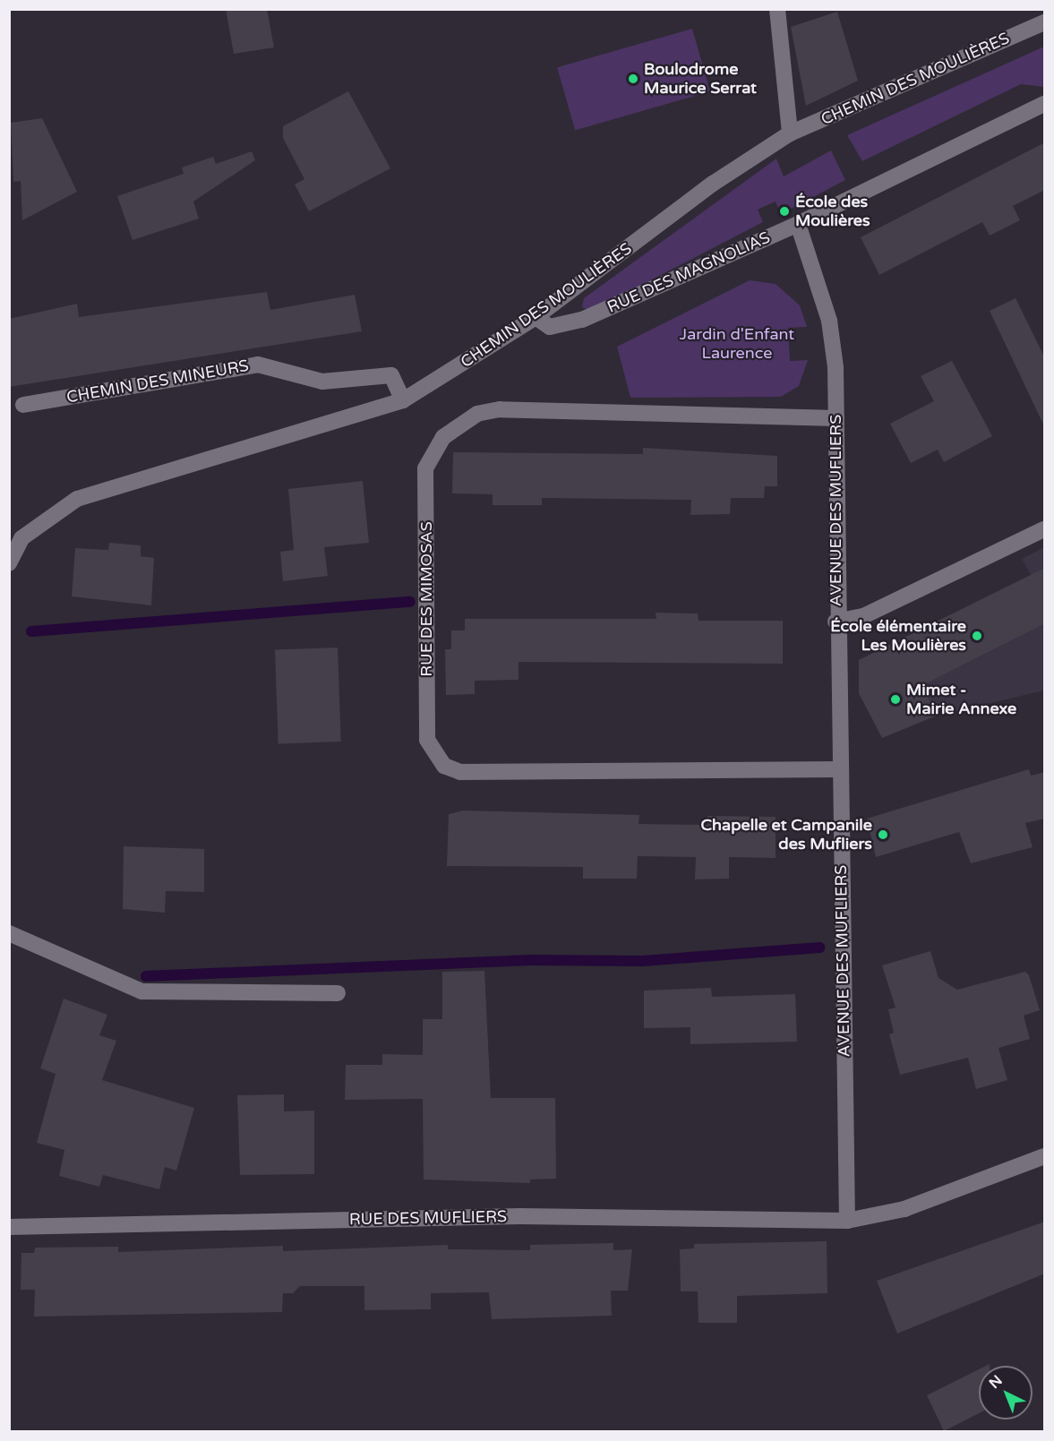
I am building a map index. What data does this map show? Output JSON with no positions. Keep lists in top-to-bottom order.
{
  "streets": {
    "street": [
      "CHEMIN DES MOULIÈRES",
      "RUE DES MAGNOLIAS",
      "CHEMIN DES MINEURS",
      "AVENUE DES MUFLIERS",
      "RUE DES MIMOSAS",
      "RUE DES MUFLIERS"
    ]
  },
  "crossings": [
    ["CHEMIN DES MOULIÈRES", "RUE DES MAGNOLIAS"],
    ["CHEMIN DES MOULIÈRES", "CHEMIN DES MINEURS"],
    ["RUE DES MAGNOLIAS", "AVENUE DES MUFLIERS"],
    ["AVENUE DES MUFLIERS", "RUE DES MIMOSAS"],
    ["AVENUE DES MUFLIERS", "RUE DES MUFLIERS"]
  ],
  "parks": ["Jardin d'Enfant Laurence"],
  "places": [
    "Boulodrome Maurice Serrat",
    "École des Moulières",
    "École élémentaire Les Moulières",
    "Mimet - Mairie Annexe",
    "Chapelle et Campanile des Mufliers"
  ],
  "north": "top left"
}
